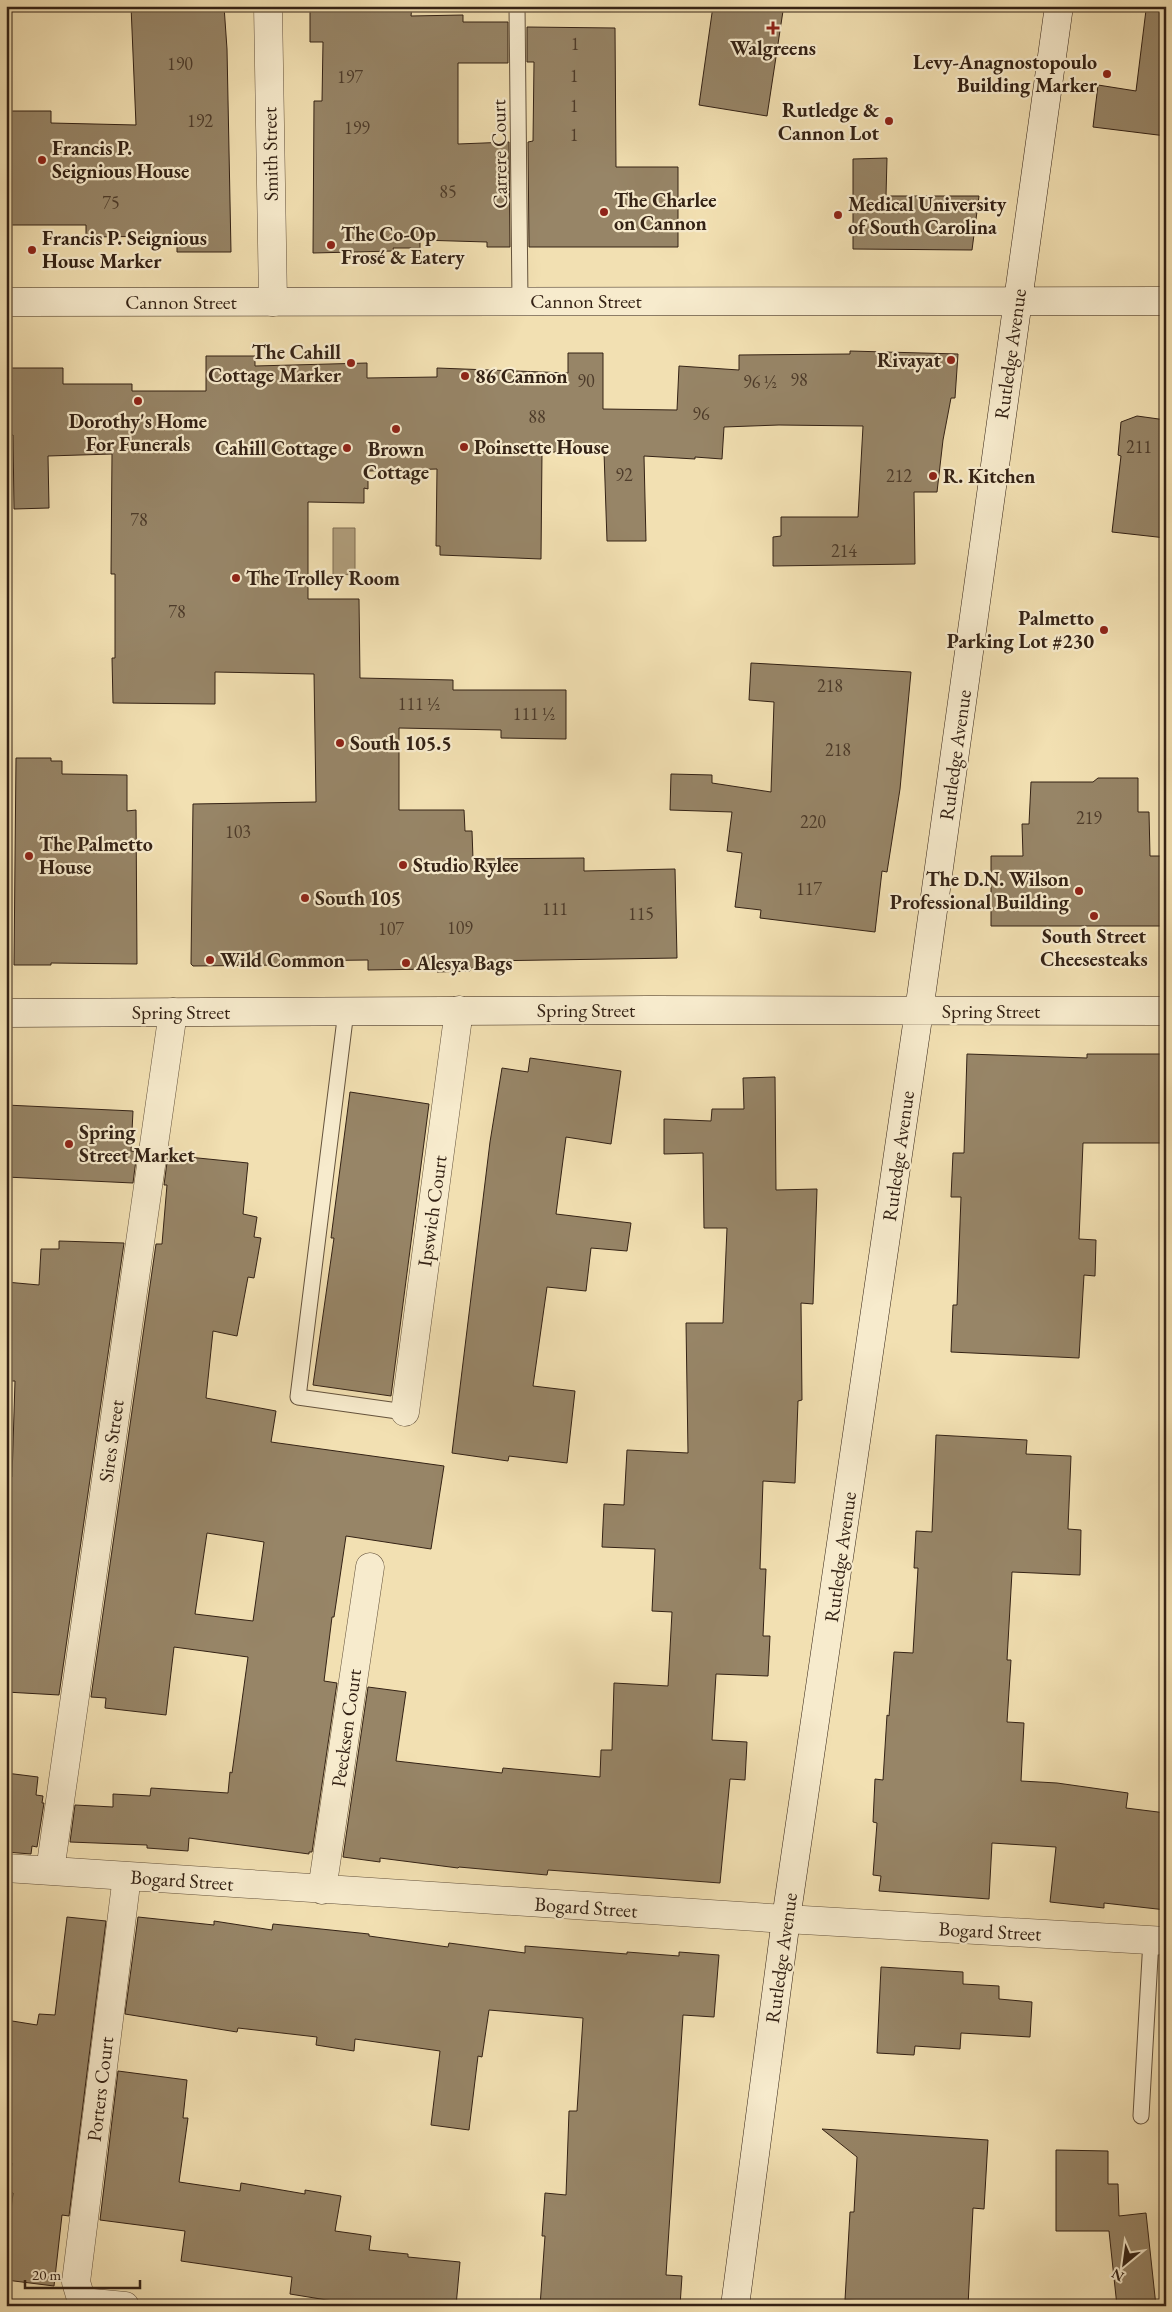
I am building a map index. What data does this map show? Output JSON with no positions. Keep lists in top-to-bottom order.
{
  "streets": {
    "main road": [
      "Smith Street",
      "Cannon Street",
      "Rutledge Avenue",
      "Spring Street",
      "Ipswich Court",
      "Sires Street",
      "Peecksen Court",
      "Bogard Street",
      "Porters Court"
    ],
    "lane": ["Carrere Court"]
  },
  "crossings": [
    ["Smith Street", "Cannon Street"],
    ["Carrere Court", "Cannon Street"],
    ["Cannon Street", "Rutledge Avenue"],
    ["Rutledge Avenue", "Spring Street"],
    ["Rutledge Avenue", "Bogard Street"],
    ["Spring Street", "Ipswich Court"],
    ["Spring Street", "Sires Street"],
    ["Sires Street", "Bogard Street"],
    ["Peecksen Court", "Bogard Street"],
    ["Bogard Street", "Porters Court"]
  ],
  "places": {
    "health": ["Walgreens"],
    "other": [
      "Levy-Anagnostopoulo Building Marker",
      "Rutledge & Cannon Lot",
      "Francis P. Seignious House",
      "The Charlee on Cannon",
      "Medical University of South Carolina",
      "The Co-Op Frosé & Eatery",
      "Francis P. Seignious House Marker",
      "Rivayat",
      "The Cahill Cottage Marker",
      "86 Cannon",
      "Dorothy's Home For Funerals",
      "Brown Cottage",
      "Poinsette House",
      "Cahill Cottage",
      "R. Kitchen",
      "The Trolley Room",
      "Palmetto Parking Lot #230",
      "South 105.5",
      "The Palmetto House",
      "Studio Rylee",
      "The D.N. Wilson Professional Building",
      "South 105",
      "South Street Cheesesteaks",
      "Wild Common",
      "Alesya Bags",
      "Spring Street Market"
    ]
  },
  "house_numbers": [
    "1",
    "190",
    "1",
    "197",
    "1",
    "192",
    "199",
    "1",
    "85",
    "75",
    "98",
    "90",
    "96 ½",
    "96",
    "88",
    "211",
    "92",
    "212",
    "78",
    "214",
    "78",
    "218",
    "111 ½",
    "111 ½",
    "218",
    "219",
    "220",
    "103",
    "117",
    "111",
    "115",
    "109",
    "107"
  ],
  "scale_bar": "20 m",
  "north": "bottom left"
}
